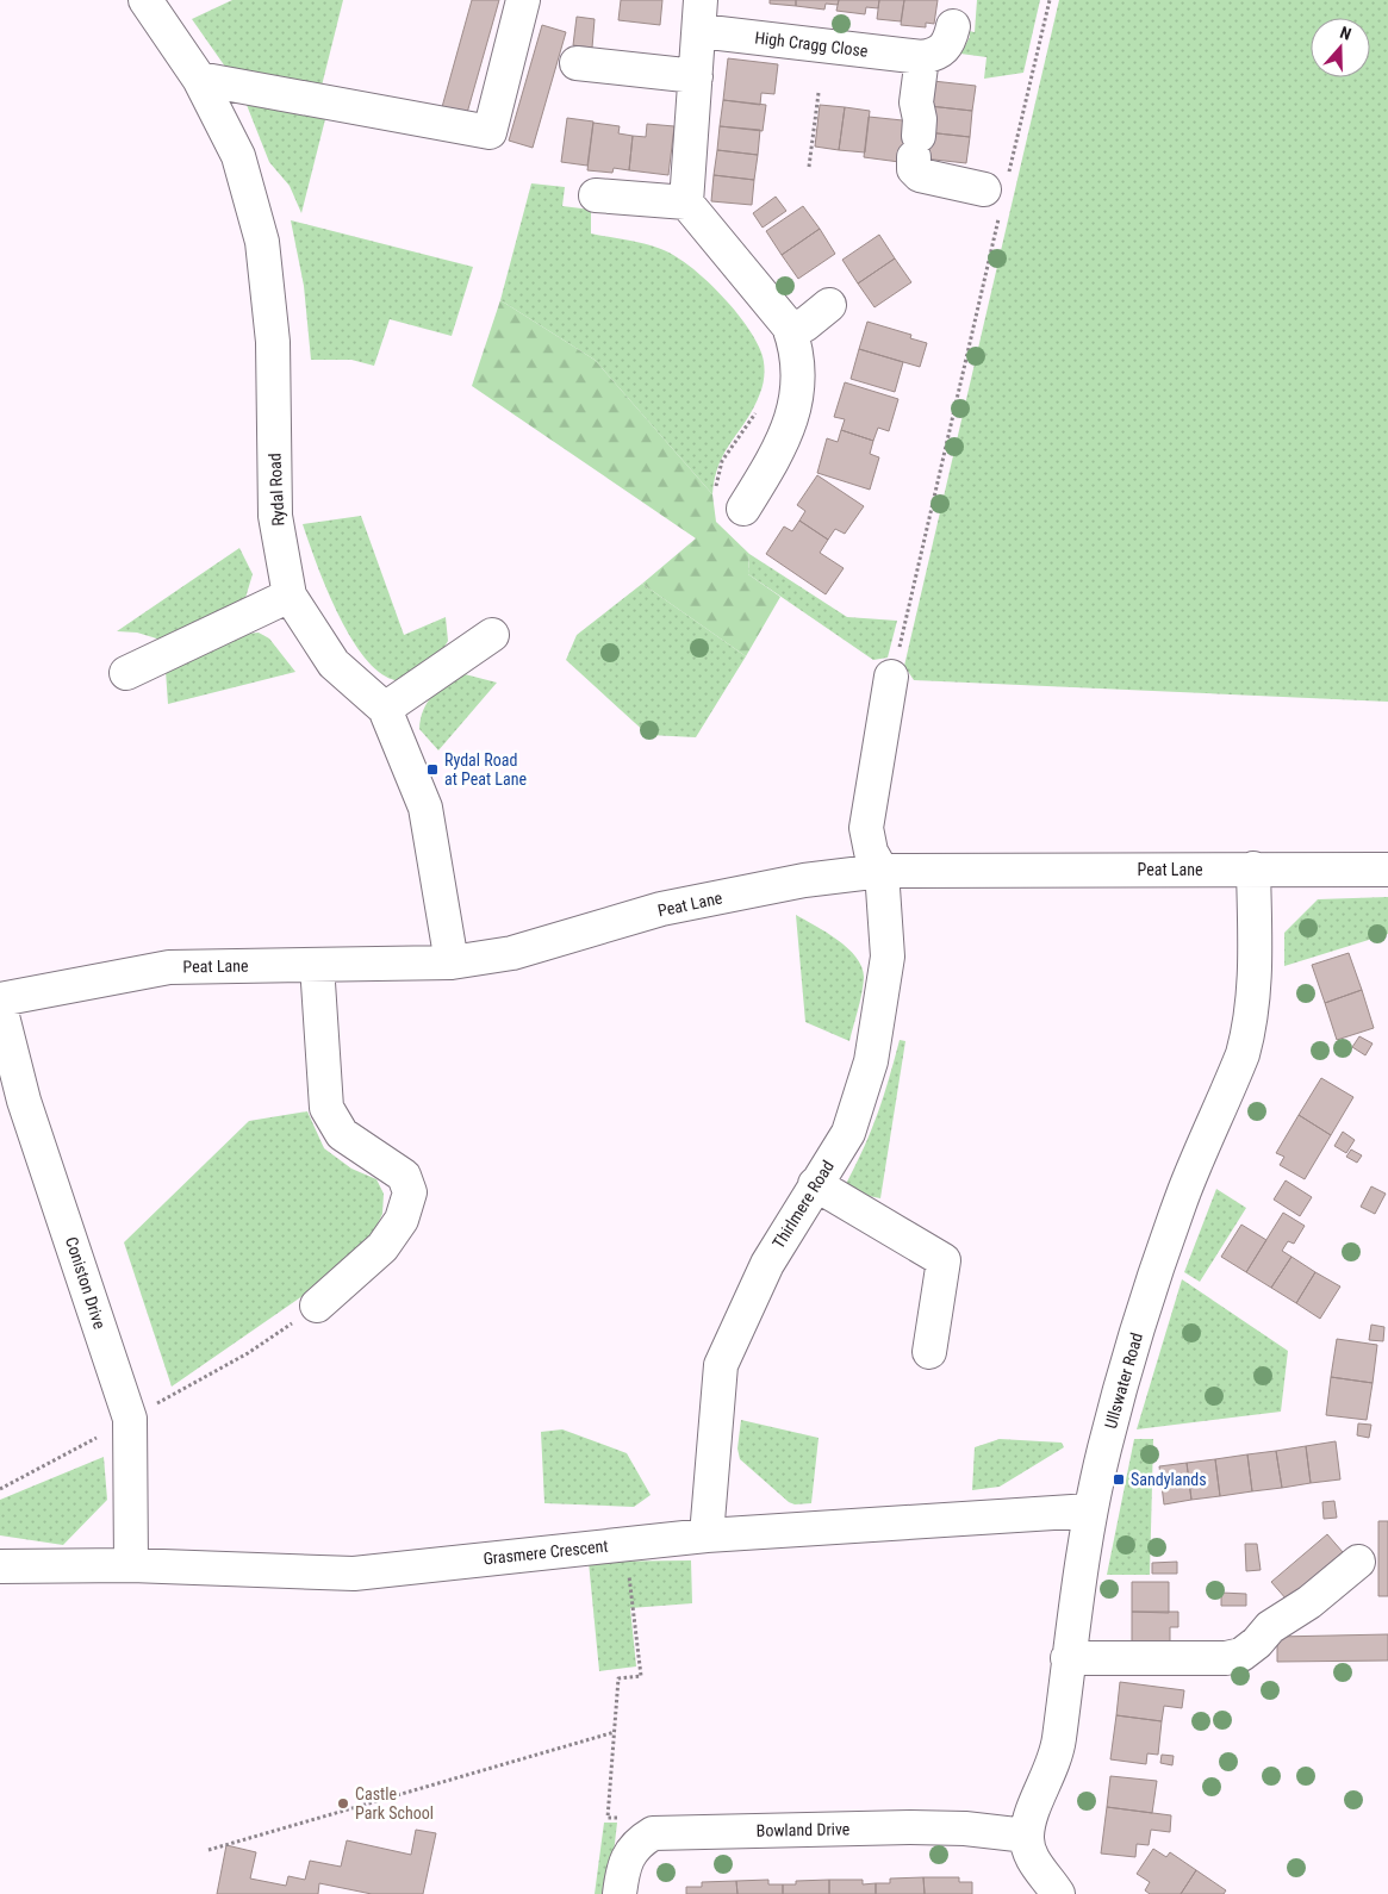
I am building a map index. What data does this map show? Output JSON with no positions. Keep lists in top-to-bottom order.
{
  "streets": {
    "street": [
      "High Cragg Close",
      "Rydal Road",
      "Peat Lane",
      "Thirlmere Road",
      "Coniston Drive",
      "Ullswater Road",
      "Grasmere Crescent",
      "Bowland Drive"
    ]
  },
  "crossings": [
    ["Rydal Road", "Peat Lane"],
    ["Peat Lane", "Thirlmere Road"],
    ["Peat Lane", "Ullswater Road"],
    ["Thirlmere Road", "Grasmere Crescent"],
    ["Coniston Drive", "Grasmere Crescent"],
    ["Ullswater Road", "Grasmere Crescent"],
    ["Ullswater Road", "Bowland Drive"]
  ],
  "places": {
    "transit": ["Rydal Road at Peat Lane", "Sandylands"],
    "other": ["Castle Park School"]
  },
  "north": "top"
}
